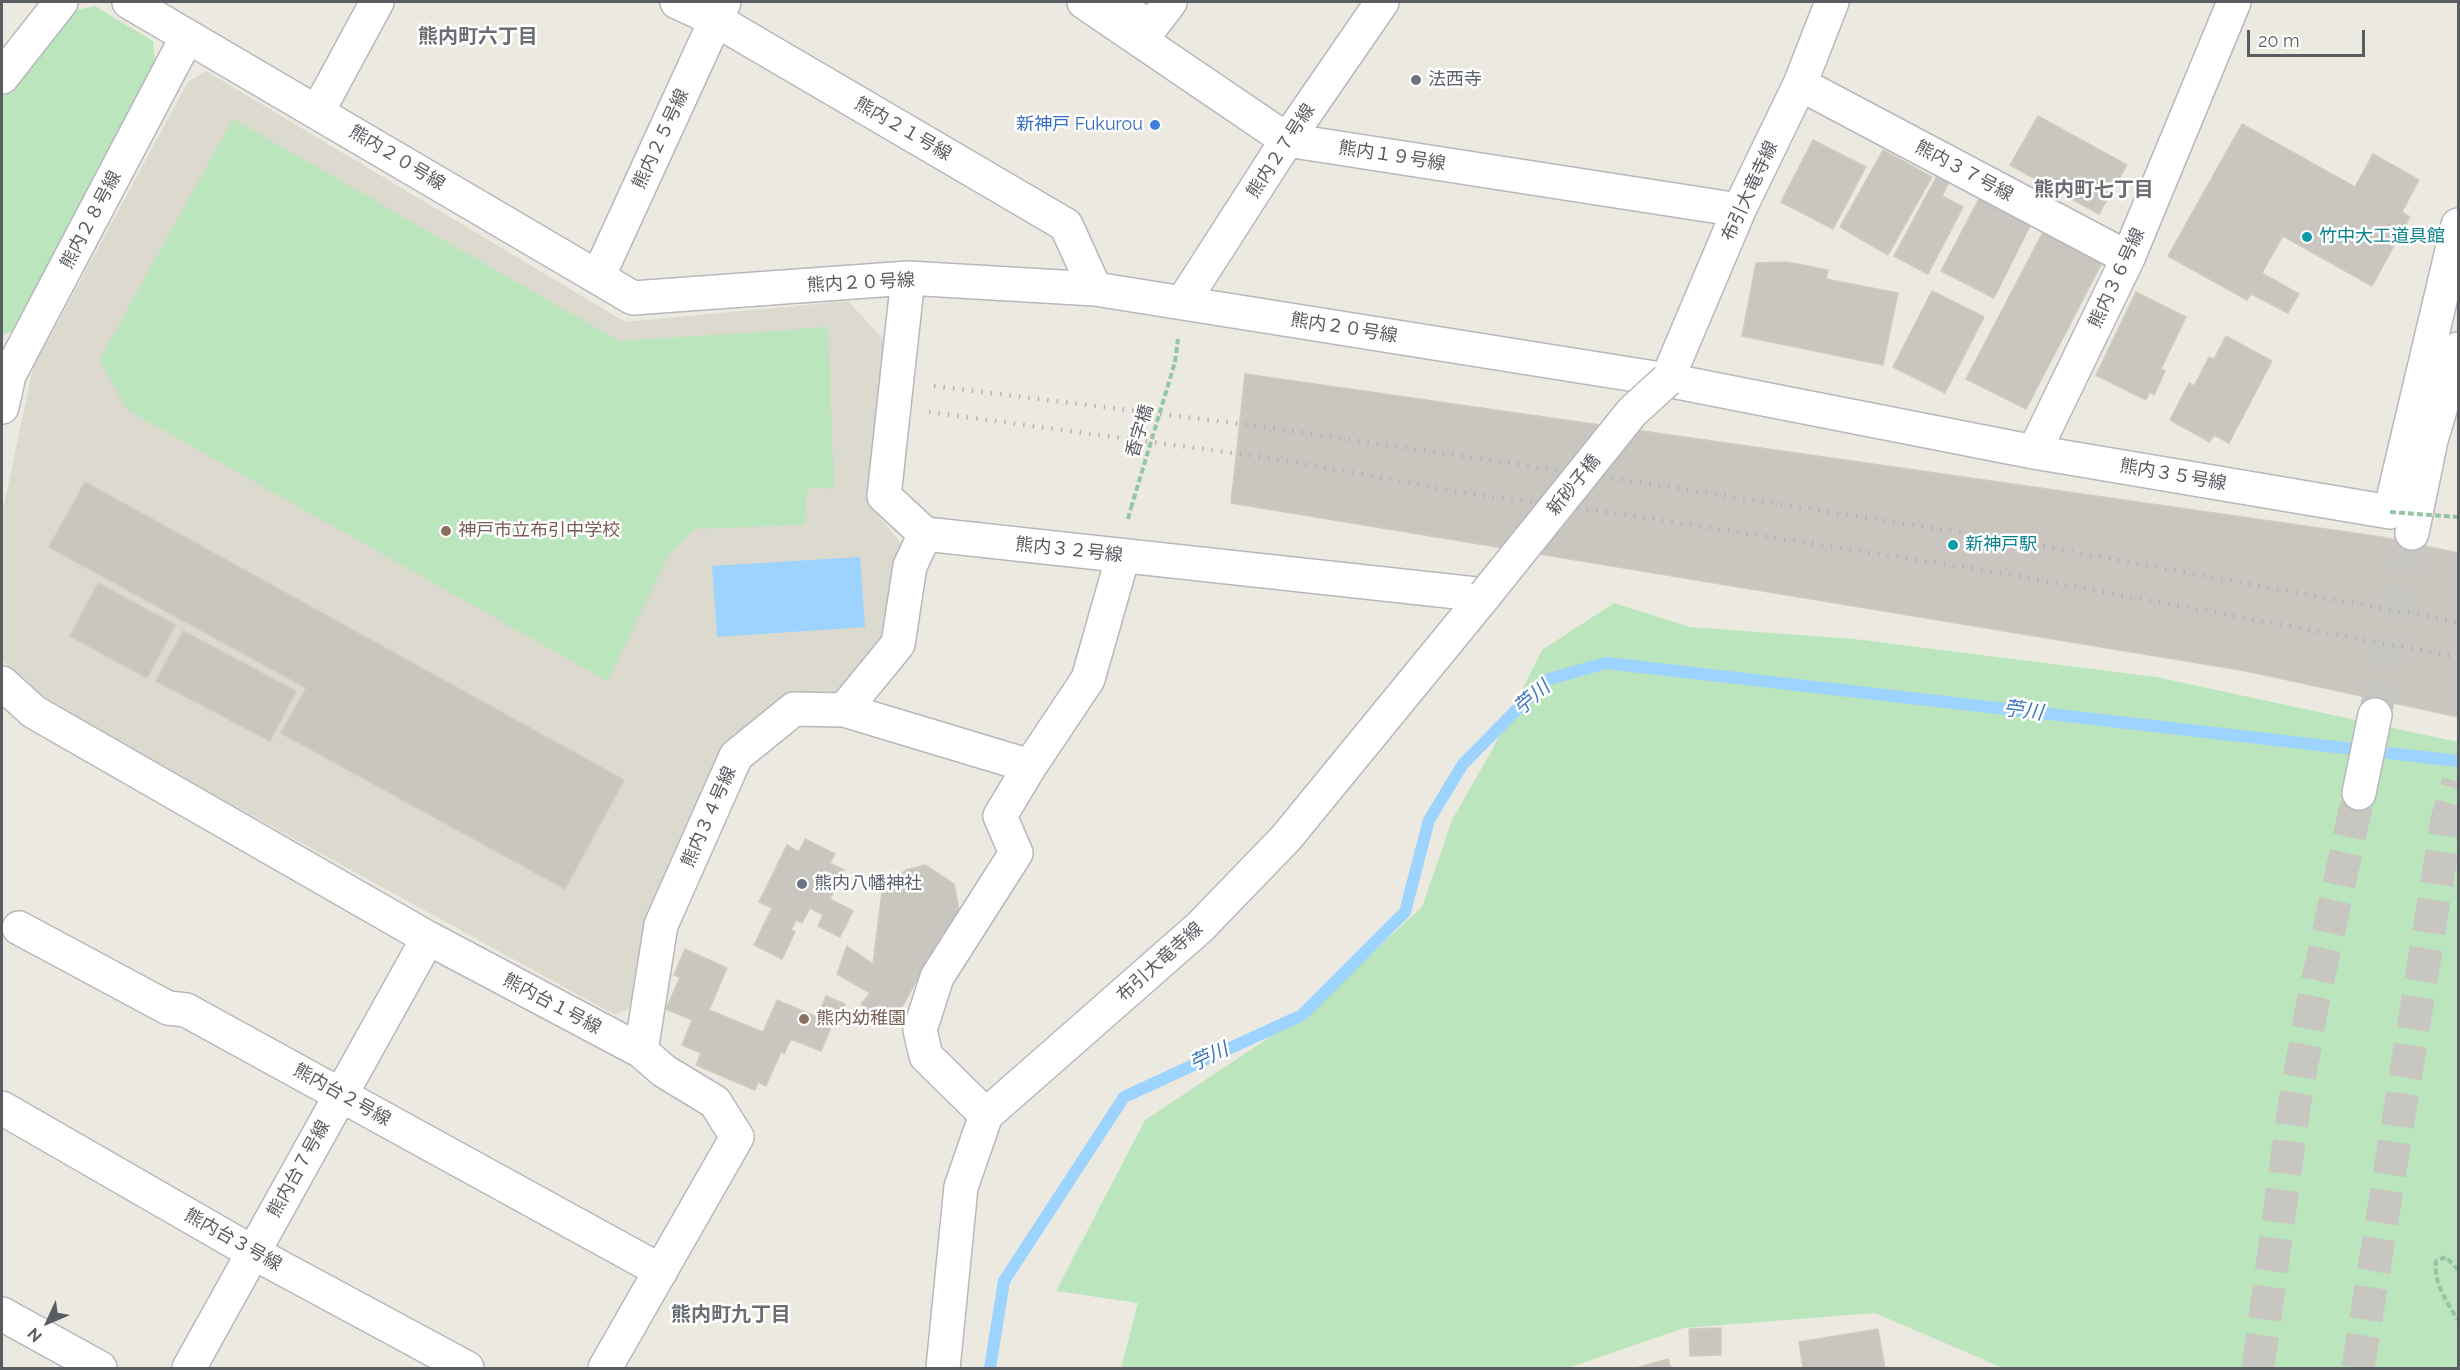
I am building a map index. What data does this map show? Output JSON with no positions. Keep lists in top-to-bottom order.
{
  "streets": {
    "street": [
      "熊内２１号線",
      "熊内２５号線",
      "熊内２７号線",
      "熊内１９号線",
      "熊内２０号線",
      "熊内３７号線",
      "布引大竜寺線",
      "熊内２８号線",
      "熊内３６号線",
      "熊内３５号線",
      "新砂子橋",
      "熊内３２号線",
      "熊内３４号線",
      "熊内台１号線",
      "熊内台２号線",
      "熊内台７号線",
      "熊内台３号線"
    ],
    "path": ["香字橋"]
  },
  "crossings": [
    ["熊内２１号線", "熊内２５号線"],
    ["熊内２１号線", "熊内２０号線"],
    ["熊内２５号線", "熊内２０号線"],
    ["熊内２７号線", "熊内１９号線"],
    ["熊内２７号線", "熊内２０号線"],
    ["熊内１９号線", "布引大竜寺線"],
    ["熊内２０号線", "布引大竜寺線"],
    ["熊内２０号線", "熊内２８号線"],
    ["熊内２０号線", "熊内３５号線"],
    ["熊内２０号線", "新砂子橋"],
    ["熊内３７号線", "布引大竜寺線"],
    ["熊内３７号線", "熊内３６号線"],
    ["布引大竜寺線", "熊内３５号線"],
    ["布引大竜寺線", "新砂子橋"],
    ["布引大竜寺線", "熊内３２号線"],
    ["熊内３６号線", "熊内３５号線"],
    ["熊内３５号線", "新砂子橋"],
    ["新砂子橋", "熊内３２号線"],
    ["熊内３４号線", "熊内台１号線"],
    ["熊内台１号線", "熊内台２号線"],
    ["熊内台１号線", "熊内台７号線"],
    ["熊内台２号線", "熊内台７号線"],
    ["熊内台７号線", "熊内台３号線"]
  ],
  "districts": ["熊内町六丁目", "熊内町七丁目", "熊内町九丁目"],
  "water": ["苧川"],
  "places": [
    "法西寺",
    "新神戸 Fukurou",
    "竹中大工道具館",
    "神戸市立布引中学校",
    "新神戸駅",
    "熊内八幡神社",
    "熊内幼稚園"
  ],
  "scale_bar": "20 m",
  "north": "bottom left"
}
